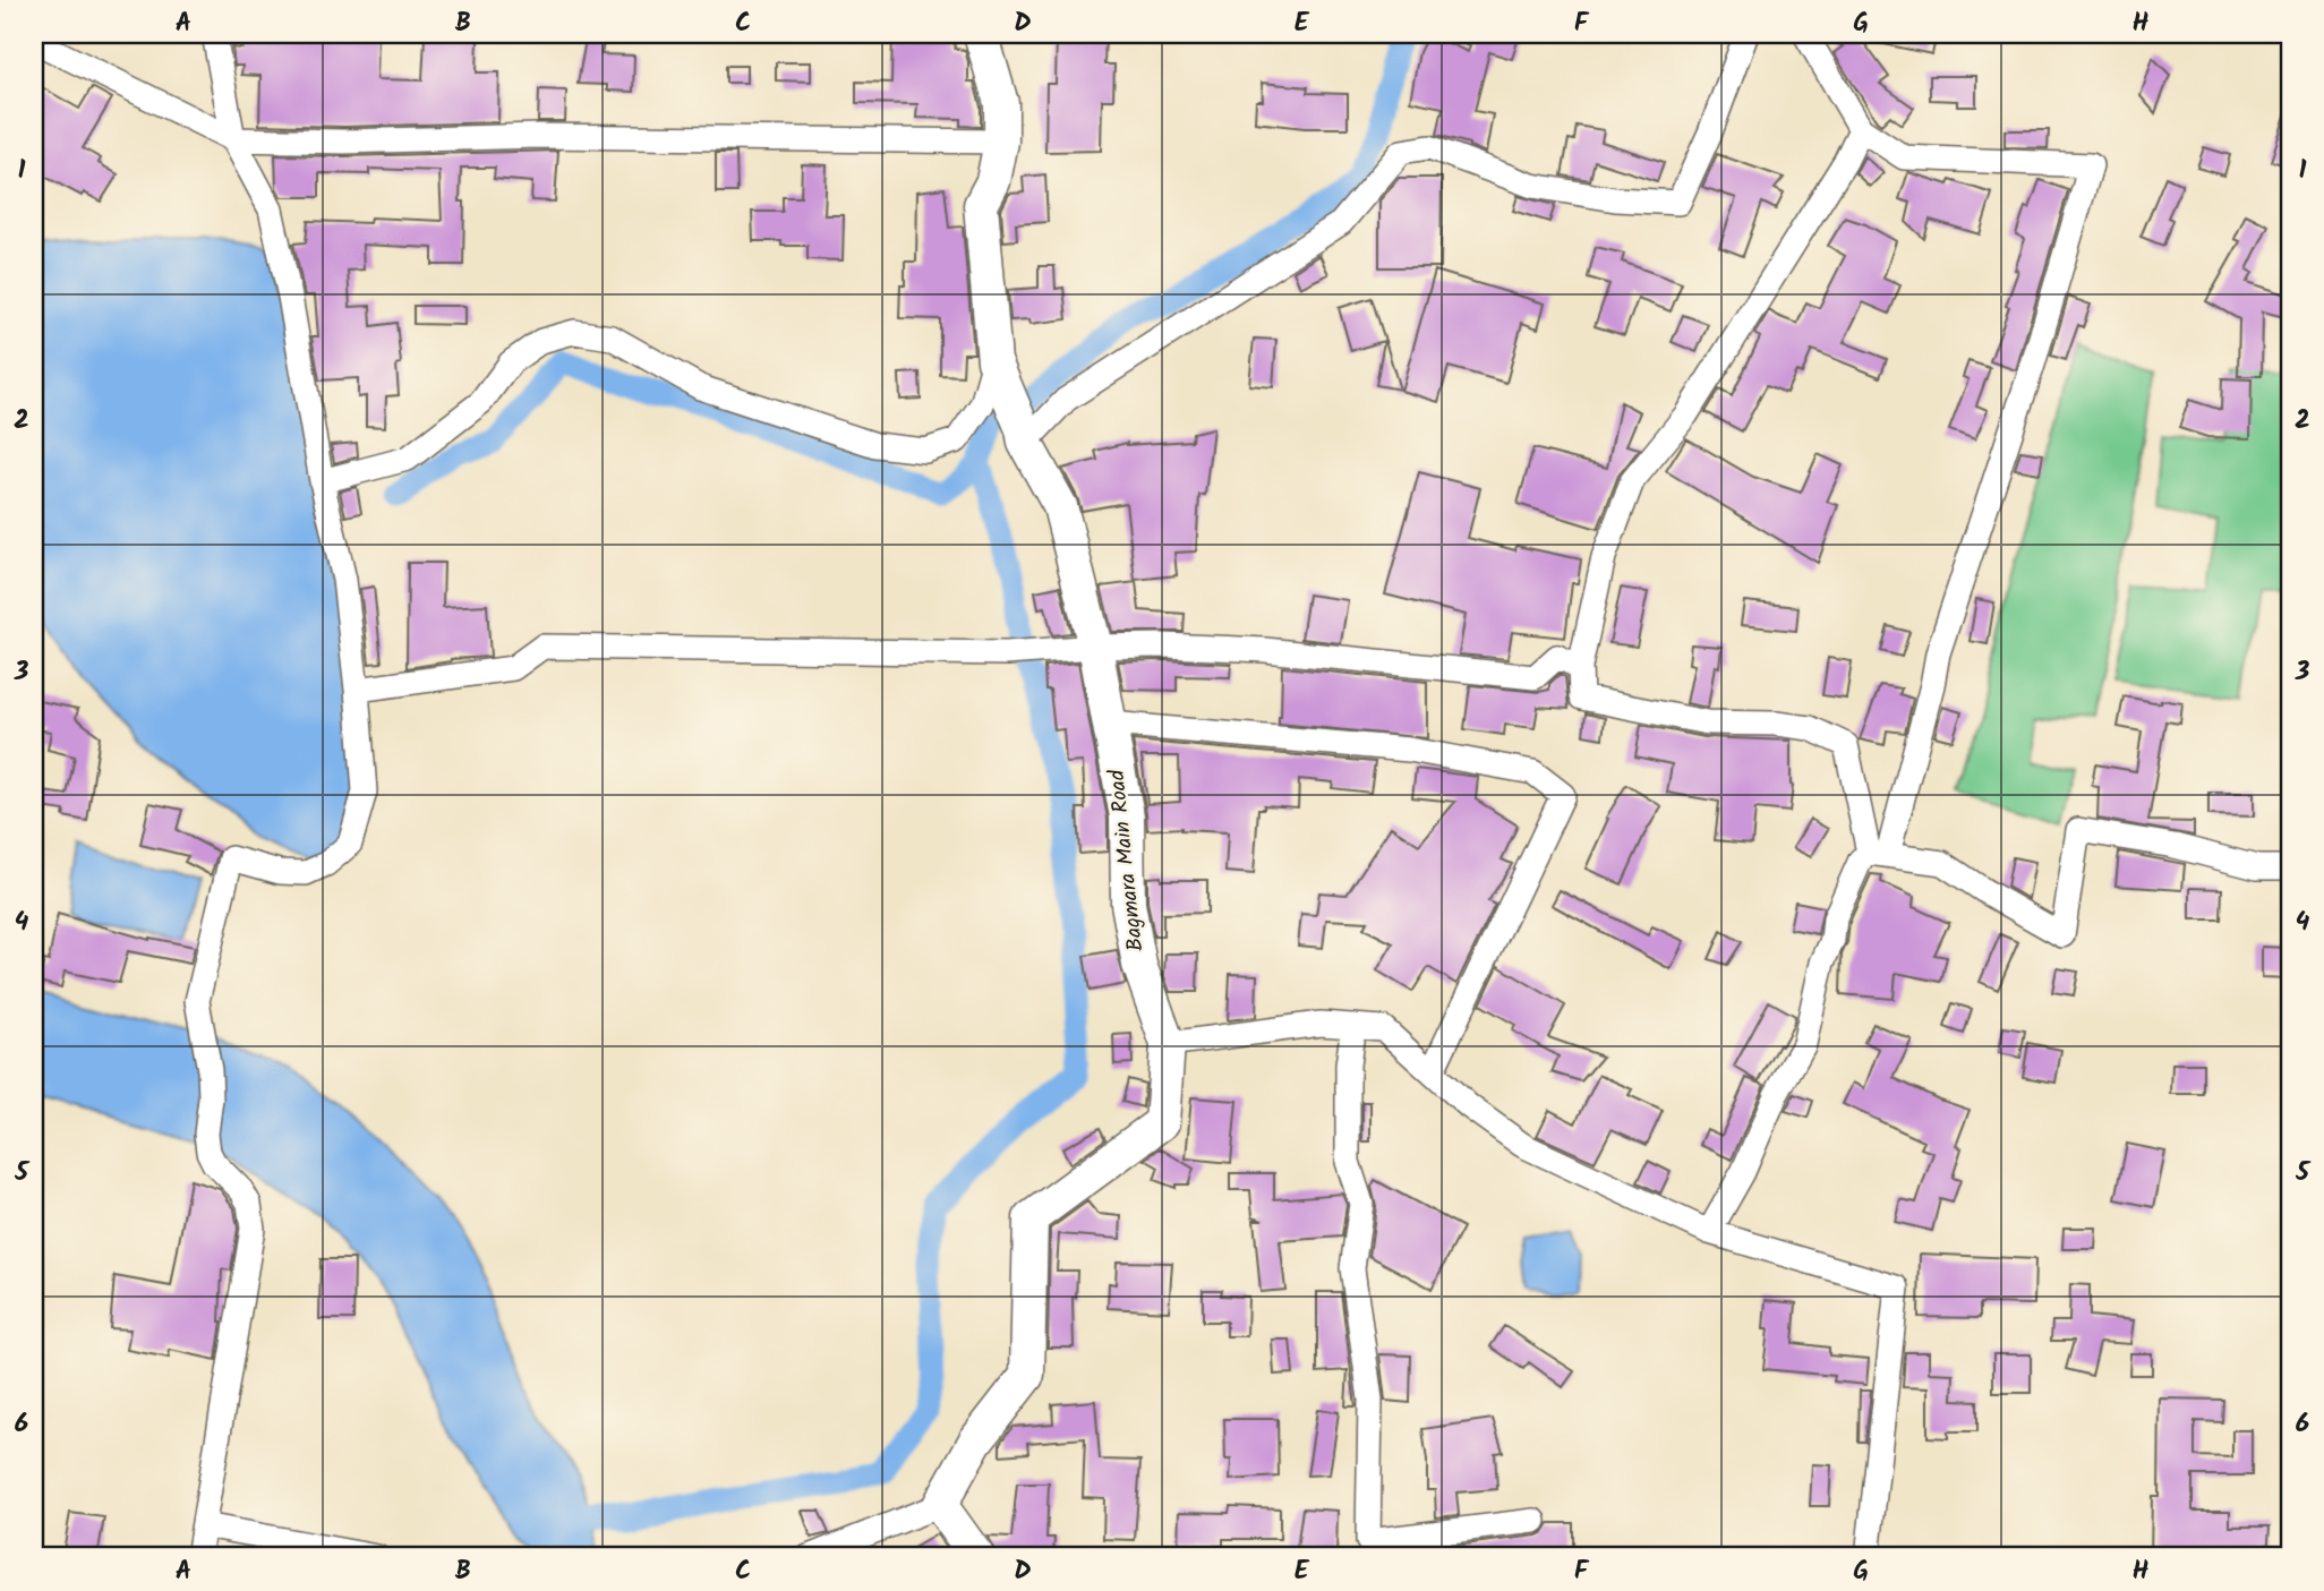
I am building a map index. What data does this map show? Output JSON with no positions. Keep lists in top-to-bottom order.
{
  "streets": {
    "street": ["Bagmara Main Road"]
  },
  "grid": {
    "columns": [
      "A",
      "B",
      "C",
      "D",
      "E",
      "F",
      "G",
      "H"
    ],
    "rows": [
      "1",
      "2",
      "3",
      "4",
      "5",
      "6"
    ]
  }
}
